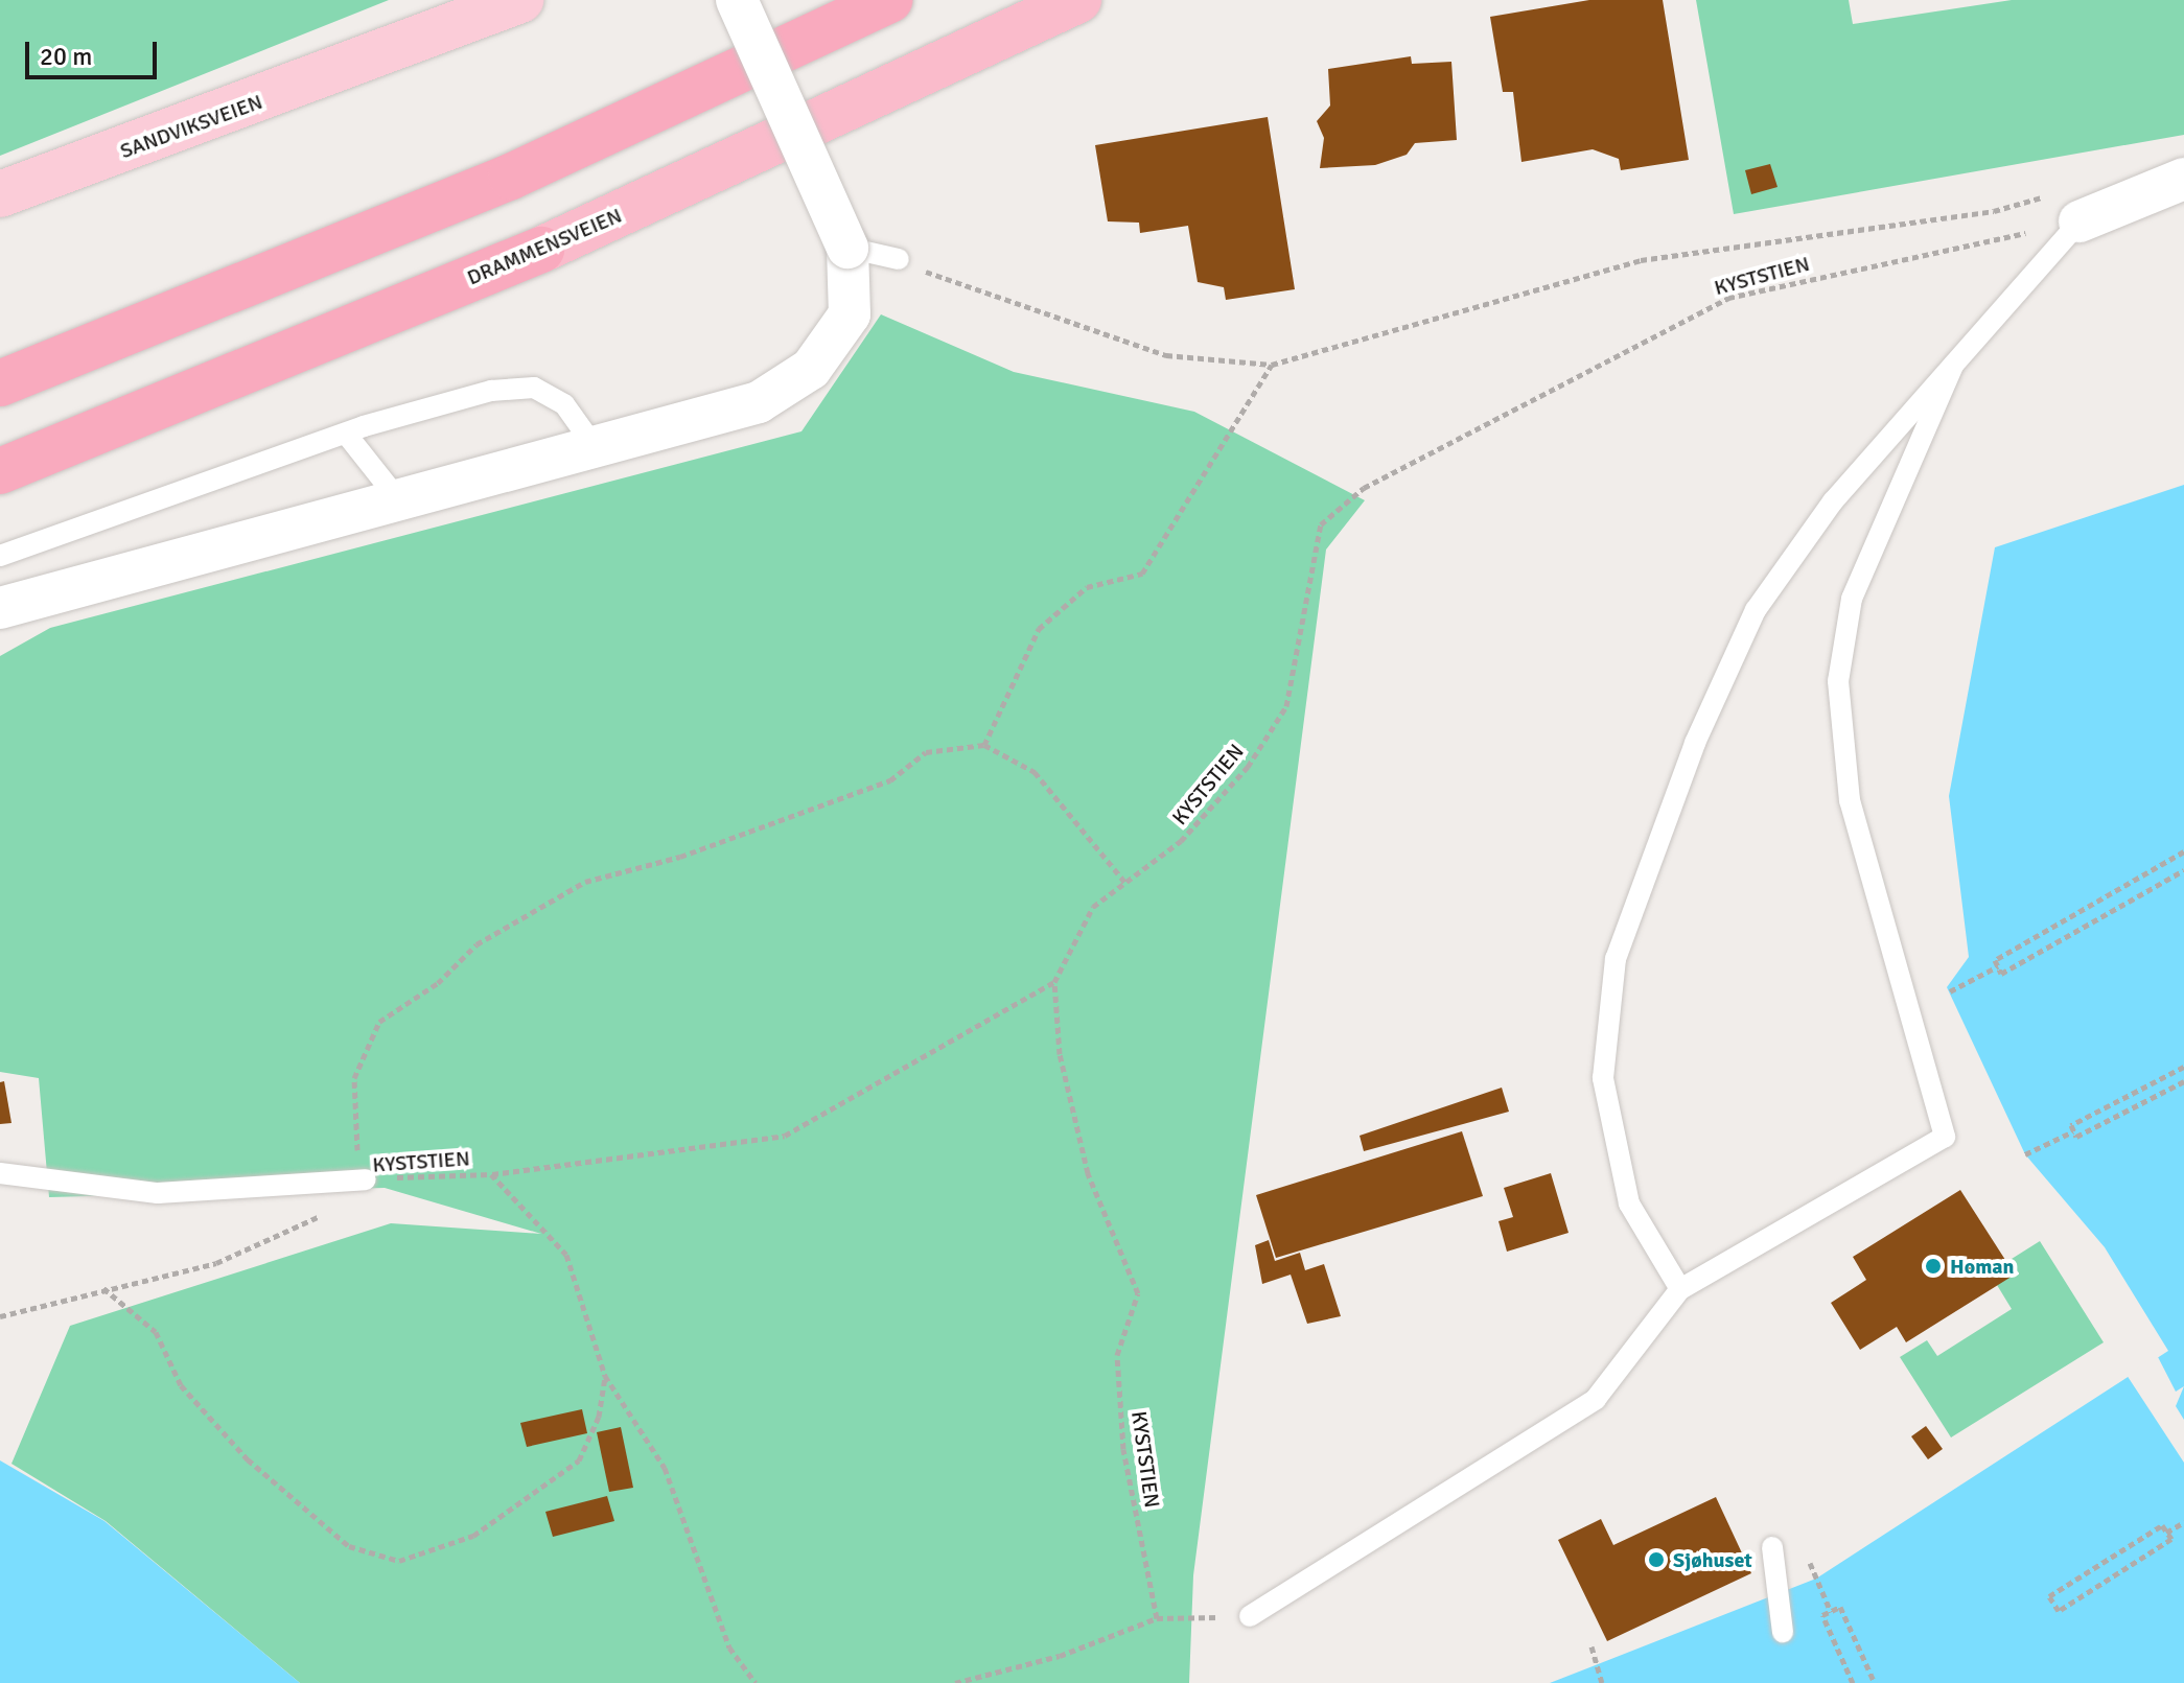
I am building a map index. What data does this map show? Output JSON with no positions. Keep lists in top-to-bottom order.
{
  "streets": {
    "highway": ["DRAMMENSVEIEN"],
    "main road": ["SANDVIKSVEIEN"],
    "path": ["KYSTSTIEN"]
  },
  "places": ["Homan", "Sjøhuset"],
  "scale_bar": "20 m"
}
